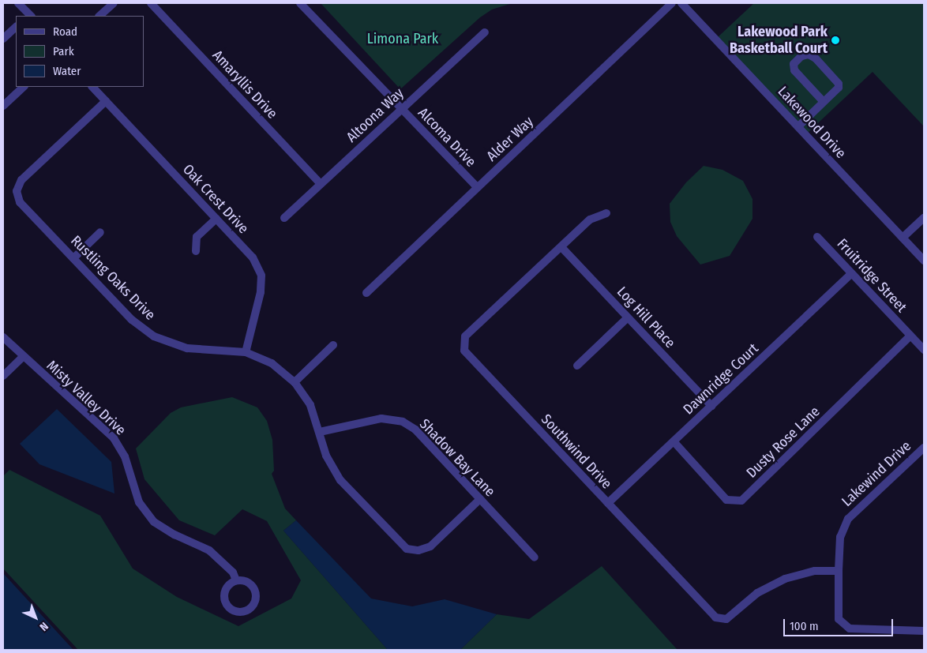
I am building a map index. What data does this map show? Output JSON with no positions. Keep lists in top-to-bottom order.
{
  "streets": {
    "street": [
      "Amaryllis Drive",
      "Altoona Way",
      "Lakewood Drive",
      "Alcoma Drive",
      "Alder Way",
      "Oak Crest Drive",
      "Fruitridge Street",
      "Rustling Oaks Drive",
      "Log Hill Place",
      "Dawnridge Court",
      "Misty Valley Drive",
      "Dusty Rose Lane",
      "Southwind Drive",
      "Shadow Bay Lane",
      "Lakewind Drive"
    ]
  },
  "crossings": [
    ["Amaryllis Drive", "Altoona Way"],
    ["Altoona Way", "Alcoma Drive"],
    ["Alcoma Drive", "Alder Way"],
    ["Oak Crest Drive", "Rustling Oaks Drive"],
    ["Fruitridge Street", "Dawnridge Court"],
    ["Fruitridge Street", "Dusty Rose Lane"],
    ["Rustling Oaks Drive", "Shadow Bay Lane"],
    ["Log Hill Place", "Dawnridge Court"],
    ["Log Hill Place", "Southwind Drive"],
    ["Dawnridge Court", "Dusty Rose Lane"],
    ["Dawnridge Court", "Southwind Drive"],
    ["Southwind Drive", "Lakewind Drive"]
  ],
  "parks": ["Limona Park"],
  "places": ["Lakewood Park Basketball Court"],
  "legend": ["Road", "Park", "Water"],
  "scale_bar": "100 m",
  "north": "bottom right"
}
